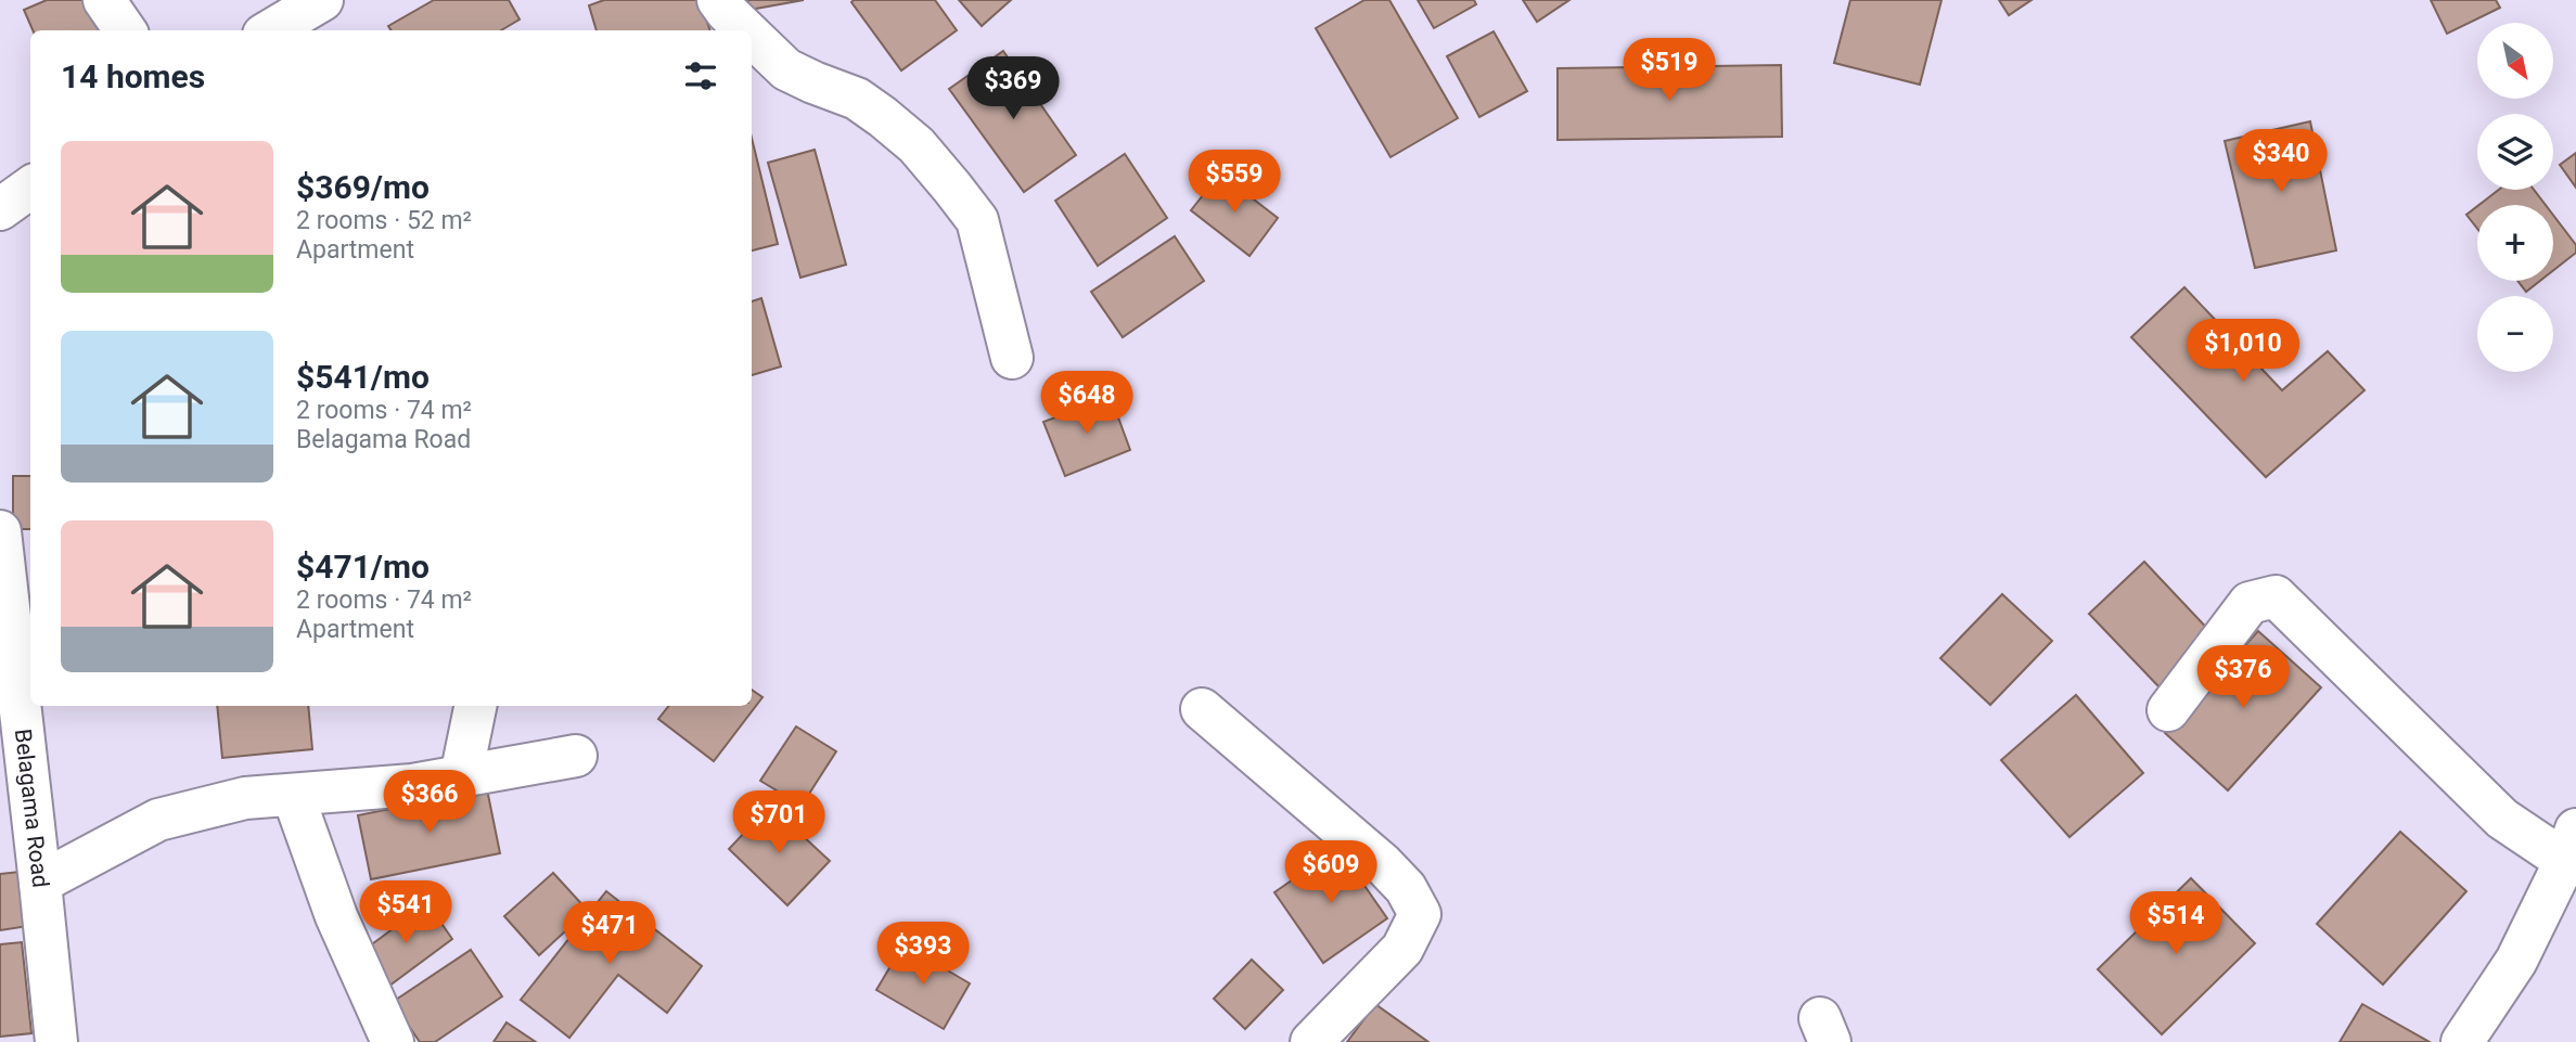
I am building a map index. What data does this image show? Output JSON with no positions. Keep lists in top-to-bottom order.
{
  "streets": {
    "street": ["Belagama Road"]
  },
  "north": "bottom right",
  "page": {
    "map_buttons": ["+", "−"],
    "heading": "14 homes",
    "price": [
      "$519",
      "$369",
      "$340",
      "$559",
      "$1,010",
      "$648",
      "$376",
      "$366",
      "$701",
      "$609",
      "$541",
      "$514",
      "$471",
      "$393"
    ],
    "list": [
      {
        "name": "$369/mo",
        "note": "2 rooms · 52 m² · Apartment"
      },
      {
        "name": "$541/mo",
        "note": "2 rooms · 74 m² · Belagama Road"
      },
      {
        "name": "$471/mo",
        "note": "2 rooms · 74 m² · Apartment"
      }
    ]
  }
}
